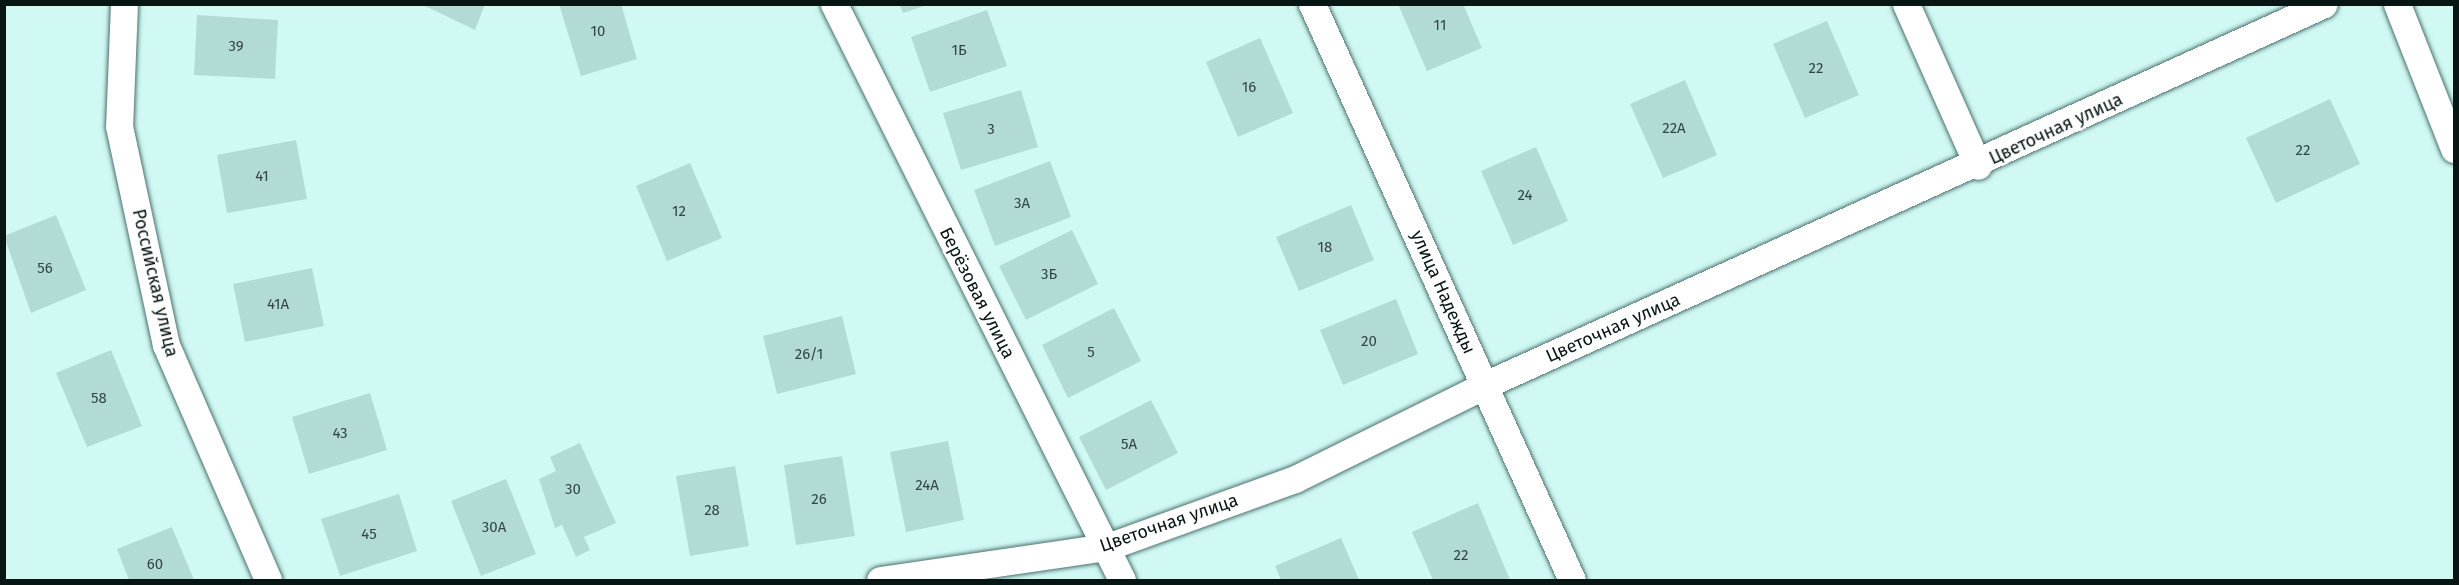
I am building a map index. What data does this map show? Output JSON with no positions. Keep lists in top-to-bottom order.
{
  "streets": {
    "street": [
      "Цветочная улица",
      "Российская улица",
      "улица Надежды",
      "Берёзовая улица"
    ]
  },
  "crossings": [
    ["Цветочная улица", "улица Надежды"],
    ["Цветочная улица", "Берёзовая улица"]
  ],
  "house_numbers": [
    "11",
    "10",
    "39",
    "1Б",
    "22",
    "16",
    "22А",
    "3",
    "22",
    "41",
    "24",
    "3А",
    "12",
    "18",
    "56",
    "3Б",
    "41А",
    "20",
    "5",
    "26/1",
    "58",
    "43",
    "5А",
    "24А",
    "30",
    "26",
    "28",
    "30А",
    "45",
    "22",
    "60"
  ]
}
